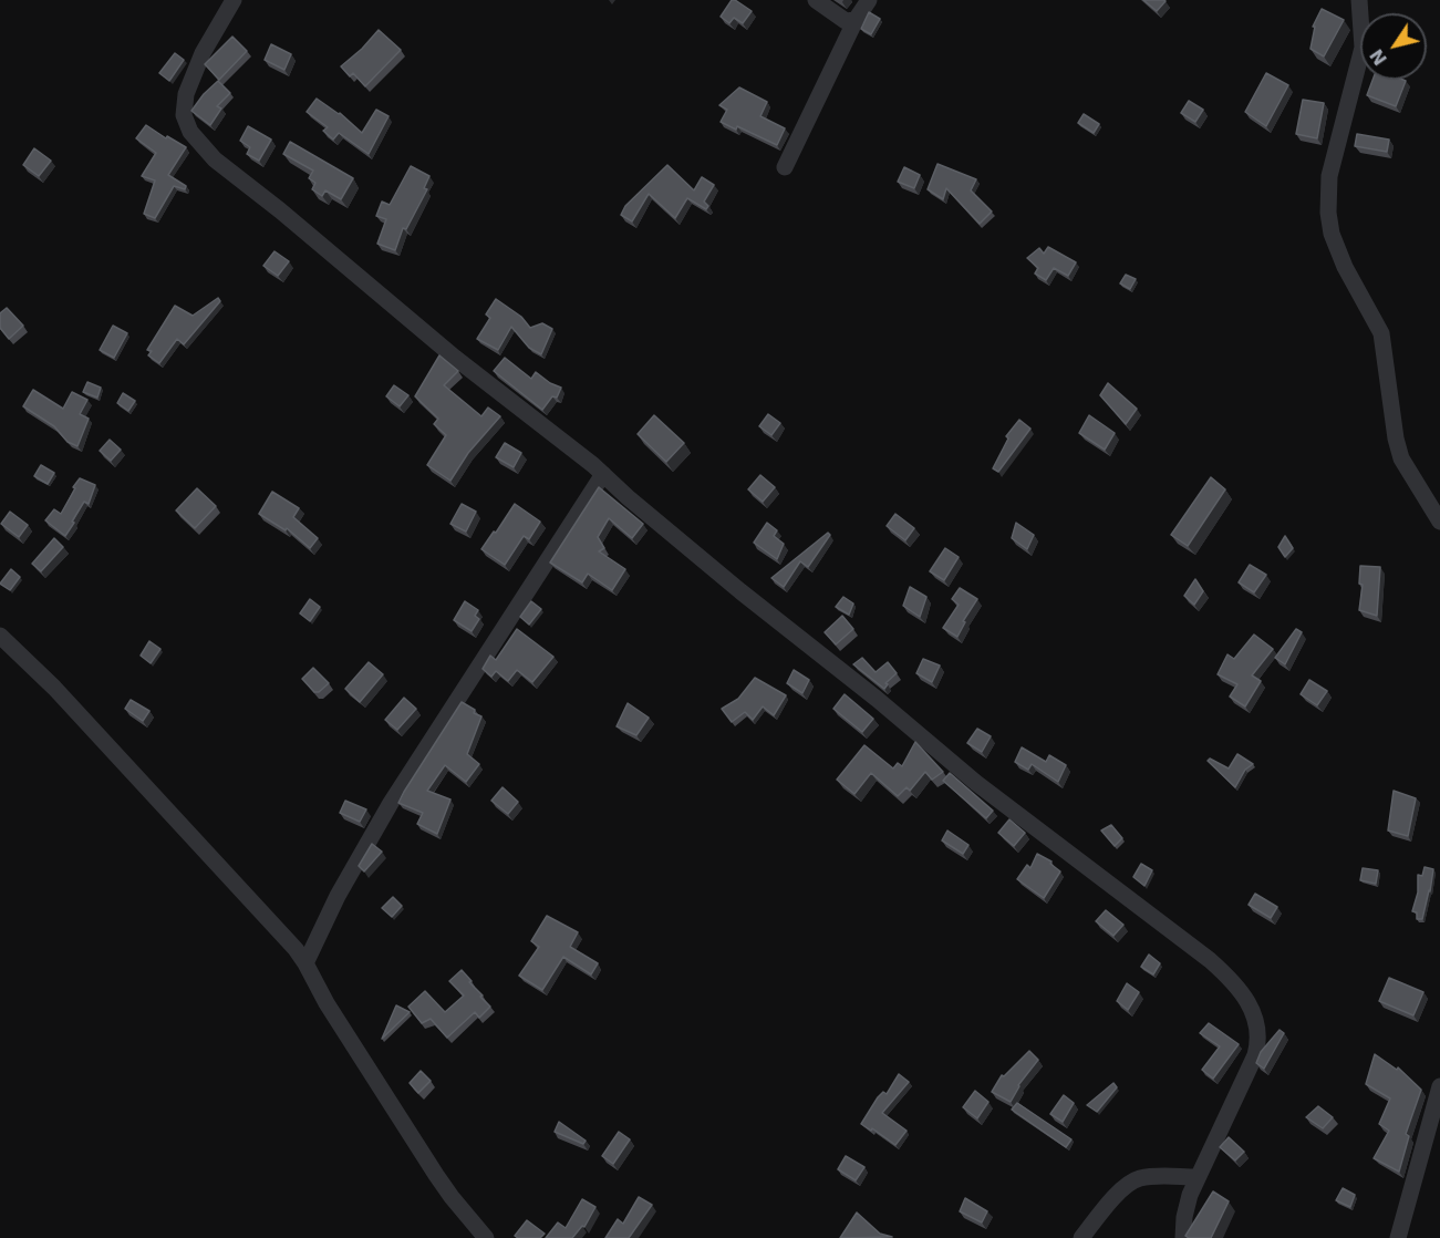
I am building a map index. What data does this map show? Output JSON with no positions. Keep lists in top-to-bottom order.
{
  "north": "bottom left"
}
